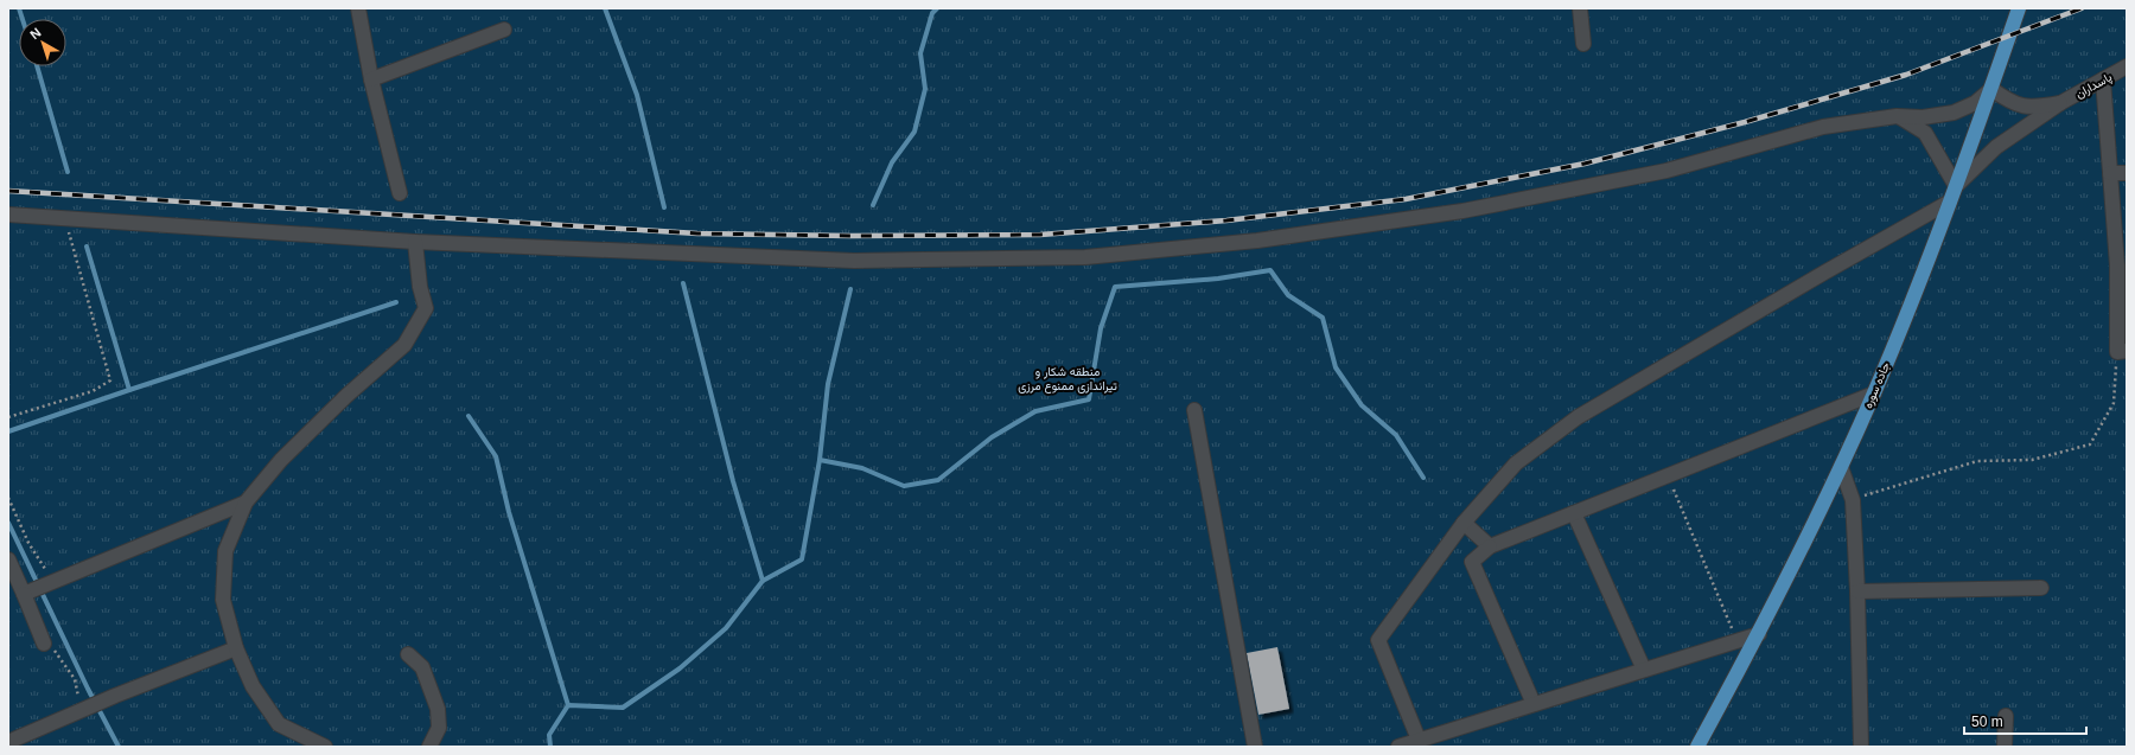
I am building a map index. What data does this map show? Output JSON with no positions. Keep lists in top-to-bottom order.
{
  "streets": {
    "main road": ["جاده سوره"],
    "street": ["پاسداران"]
  },
  "crossings": [
    ["پاسداران", "جاده سوره"]
  ],
  "parks": ["منطقه شکار و تیراندازی ممنوع مرزی"],
  "scale_bar": "50 m",
  "north": "top left"
}
